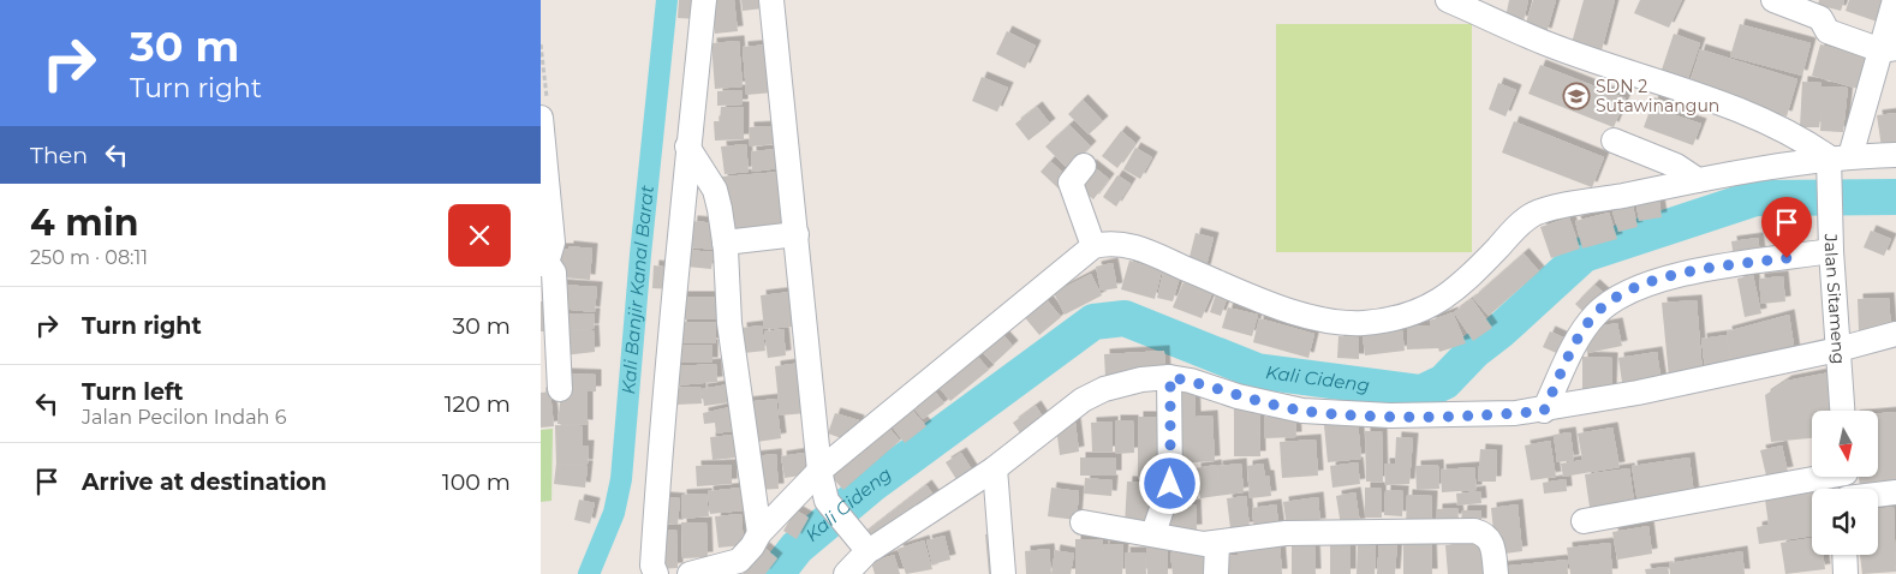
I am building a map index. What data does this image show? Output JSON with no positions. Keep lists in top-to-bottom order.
{
  "streets": {
    "street": ["Jalan Sitameng"]
  },
  "water": ["Kali Banjir Kanal Barat", "Kali Cideng"],
  "places": {
    "school or university": ["SDN 2 Sutawinangun"]
  },
  "north": "bottom",
  "page": {
    "turn": ["30 m", "Turn right"],
    "then": "Then",
    "heading": ["4 min", "250 m · 08:11"],
    "list": [
      {
        "name": "Turn right",
        "value": "30 m"
      },
      {
        "name": "Turn left",
        "note": "Jalan Pecilon Indah 6",
        "value": "120 m"
      },
      {
        "name": "Arrive at destination",
        "value": "100 m"
      }
    ]
  }
}
